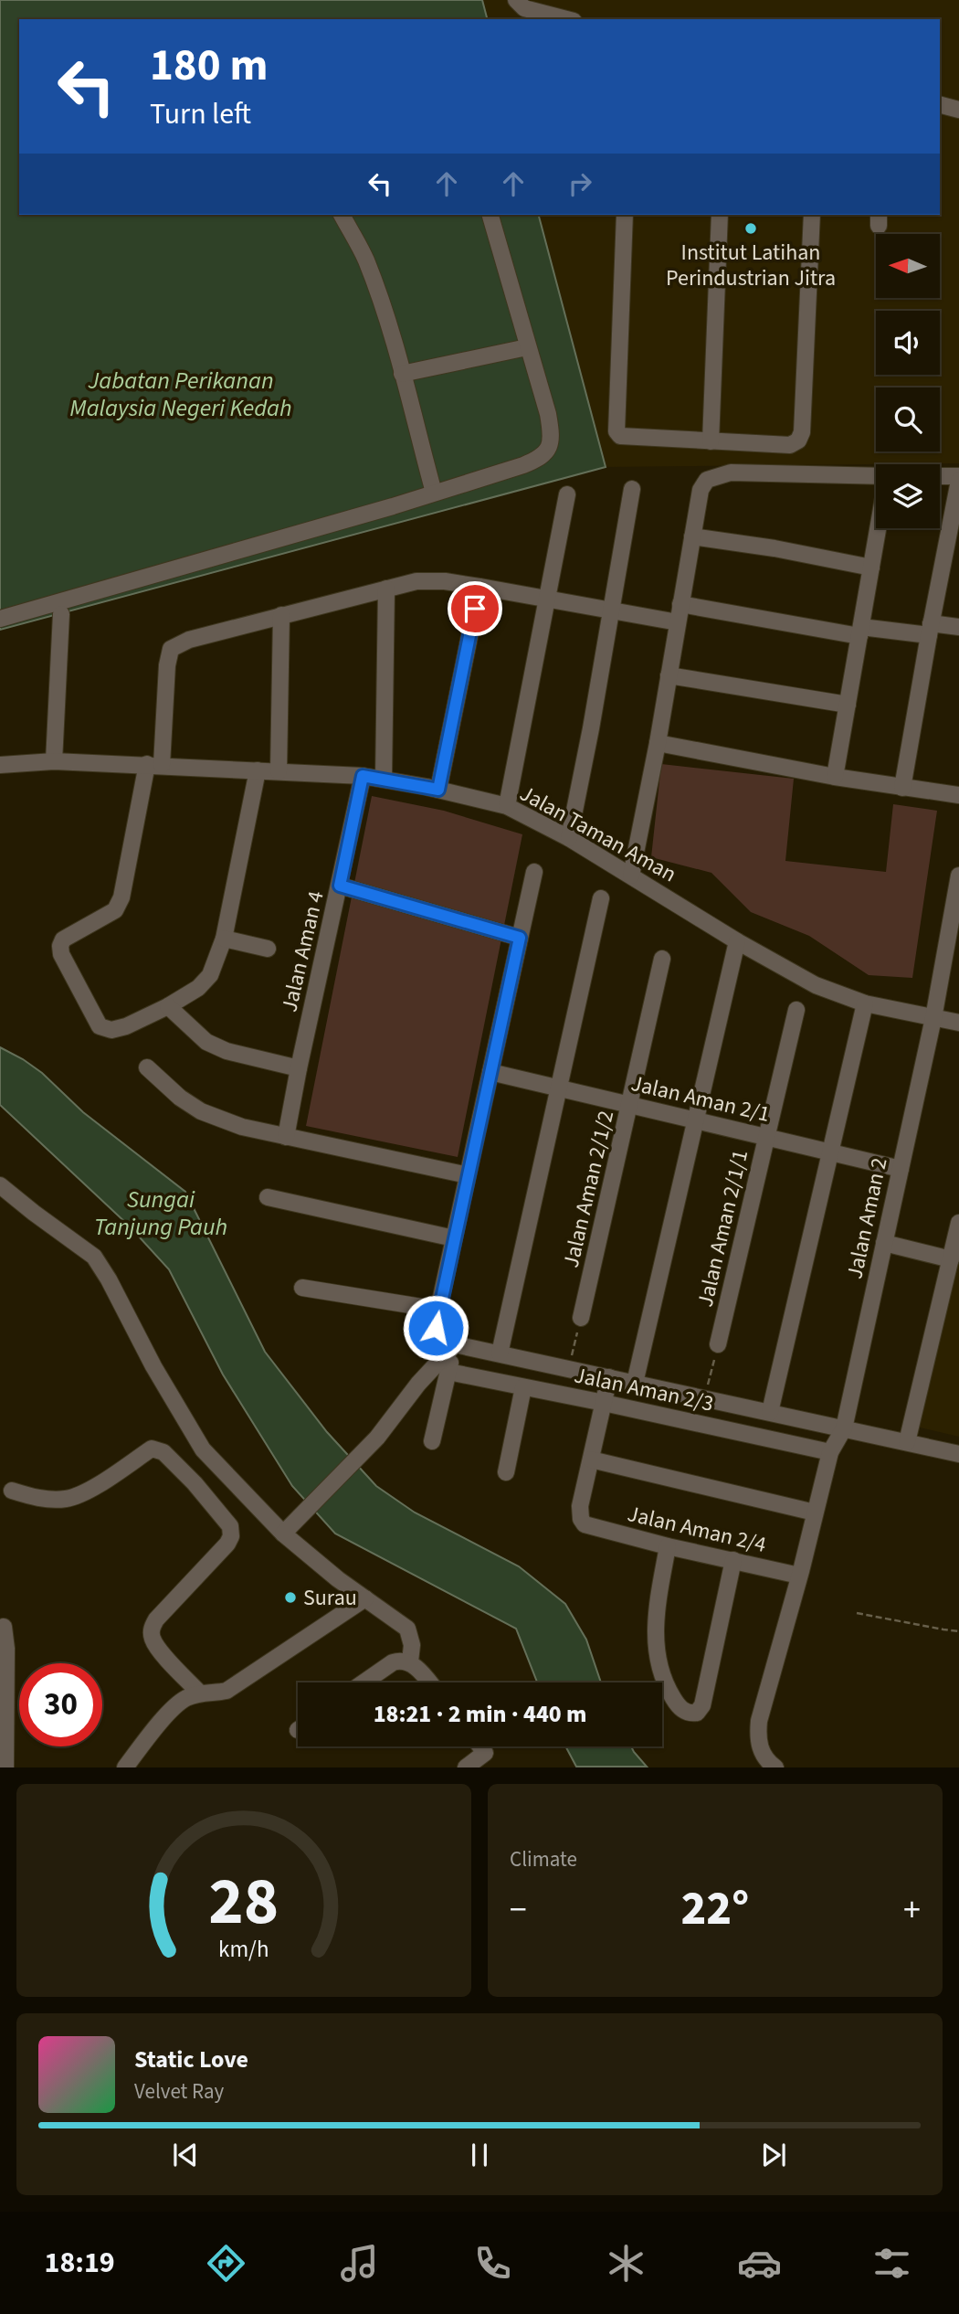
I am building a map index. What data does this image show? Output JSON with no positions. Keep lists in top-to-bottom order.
{
  "streets": {
    "street": [
      "Jalan Taman Aman",
      "Jalan Aman 4",
      "Jalan Aman 2/1",
      "Jalan Aman 2/1/2",
      "Jalan Aman 2",
      "Jalan Aman 2/1/1",
      "Jalan Aman 2/3",
      "Jalan Aman 2/4"
    ]
  },
  "crossings": [
    ["Jalan Taman Aman", "Jalan Aman 4"],
    ["Jalan Taman Aman", "Jalan Aman 2"],
    ["Jalan Aman 2/1", "Jalan Aman 2/1/2"],
    ["Jalan Aman 2/1", "Jalan Aman 2"],
    ["Jalan Aman 2/1", "Jalan Aman 2/1/1"],
    ["Jalan Aman 2", "Jalan Aman 2/3"],
    ["Jalan Aman 2", "Jalan Aman 2/4"]
  ],
  "water": ["Jabatan Perikanan Malaysia Negeri Kedah", "Sungai Tanjung Pauh"],
  "places": ["Institut Latihan Perindustrian Jitra", "Surau"],
  "north": "left",
  "page": {
    "turn": ["180 m", "Turn left"],
    "limit": "30",
    "trip": "18:21 · 2 min · 440 m",
    "tile": "Climate",
    "heat": ["−", "22°", "+"],
    "song": ["Static Love", "Velvet Ray"],
    "tabs": "18:19",
    "gauge": ["28", "km/h"]
  }
}
